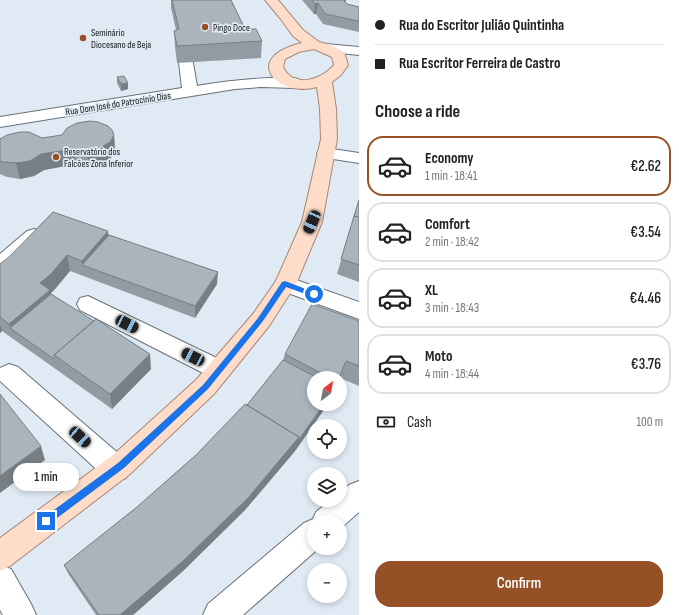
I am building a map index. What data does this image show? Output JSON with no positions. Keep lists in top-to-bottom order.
{
  "streets": {
    "street": ["Rua Dom José do Patrocínio Dias"]
  },
  "places": ["Pingo Doce", "Seminário Diocesano de Beja", "Reservatório dos Falcões Zona Inferior"],
  "north": "top right",
  "page": {
    "banner": ["Rua do Escritor Julião Quintinha", "Rua Escritor Ferreira de Castro"],
    "heading": "Choose a ride",
    "list": [
      {
        "name": "Economy",
        "note": "1 min · 18:41",
        "value": "€2.62"
      },
      {
        "name": "Comfort",
        "note": "2 min · 18:42",
        "value": "€3.54"
      },
      {
        "name": "XL",
        "note": "3 min · 18:43",
        "value": "€4.46"
      },
      {
        "name": "Moto",
        "note": "4 min · 18:44",
        "value": "€3.76"
      }
    ],
    "map_buttons": ["+", "−"],
    "pay": ["Cash", "100 m"],
    "bubble": "1 min",
    "buttons": "Confirm"
  }
}
